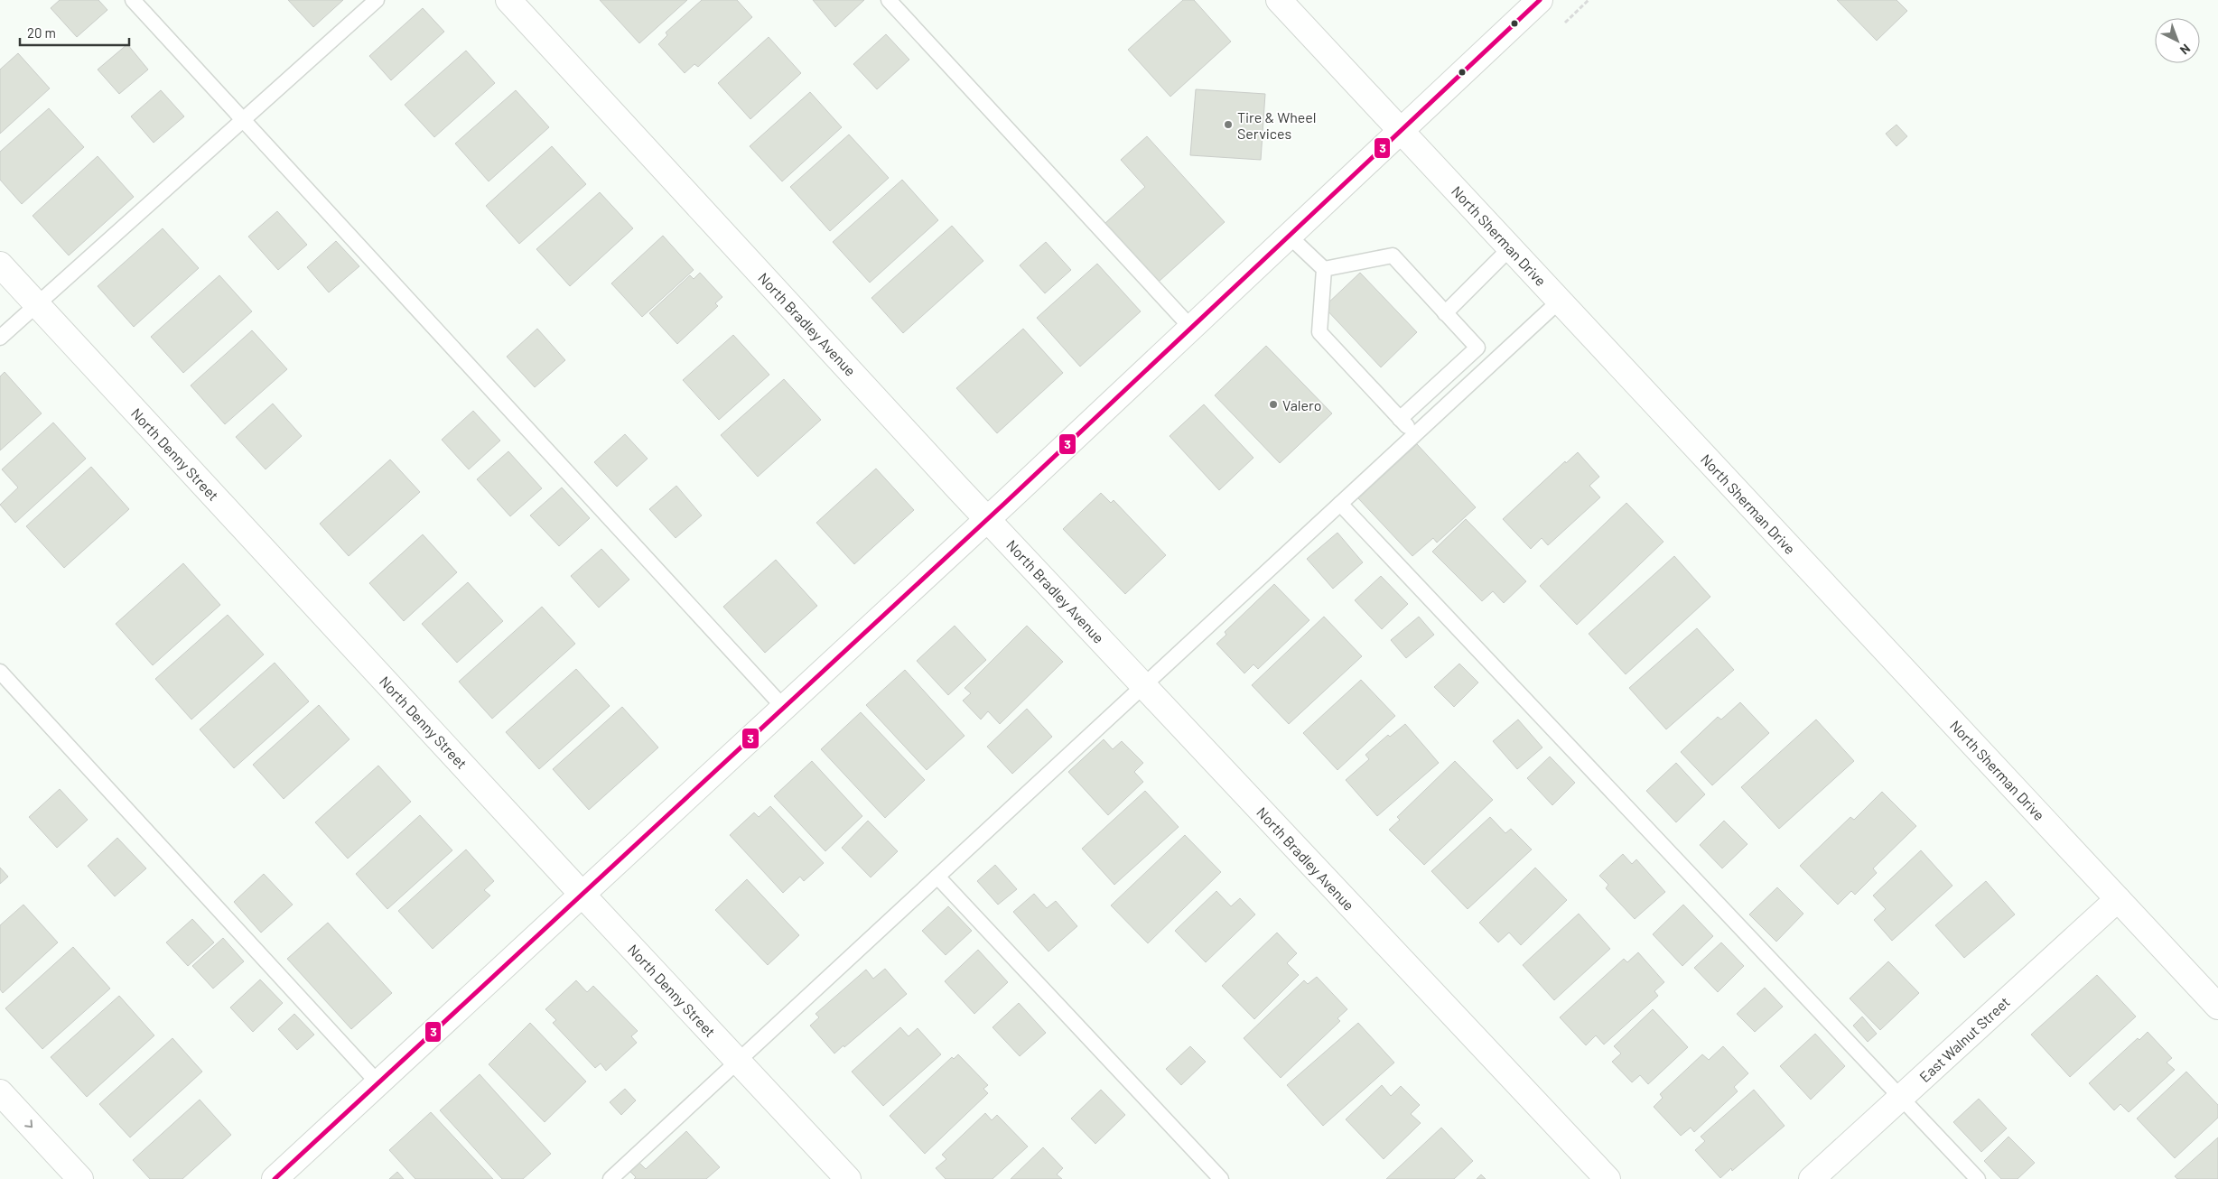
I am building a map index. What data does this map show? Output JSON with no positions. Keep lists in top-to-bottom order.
{
  "streets": {
    "street": [
      "North Sherman Drive",
      "North Bradley Avenue",
      "North Denny Street",
      "East Walnut Street"
    ]
  },
  "crossings": [
    ["North Sherman Drive", "East Walnut Street"]
  ],
  "places": ["Tire & Wheel Services", "Valero"],
  "lines": ["transit line 3"],
  "scale_bar": "20 m",
  "north": "bottom right"
}
